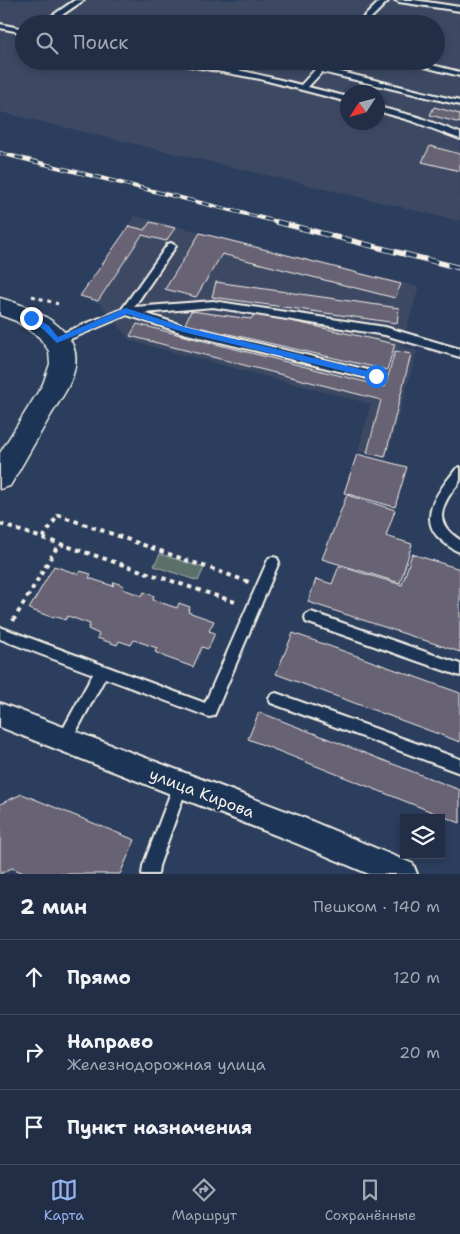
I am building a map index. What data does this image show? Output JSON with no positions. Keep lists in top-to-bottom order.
{
  "streets": {
    "street": ["улица Кирова"]
  },
  "north": "bottom left",
  "page": {
    "search": "Поиск",
    "heading": ["2 мин", "Пешком · 140 m"],
    "list": [
      ["Прямо", "120 m"],
      ["Направо", "Железнодорожная улица", "20 m"],
      "Пункт назначения"
    ],
    "nav": ["Карта", "Маршрут", "Сохранённые"]
  }
}
